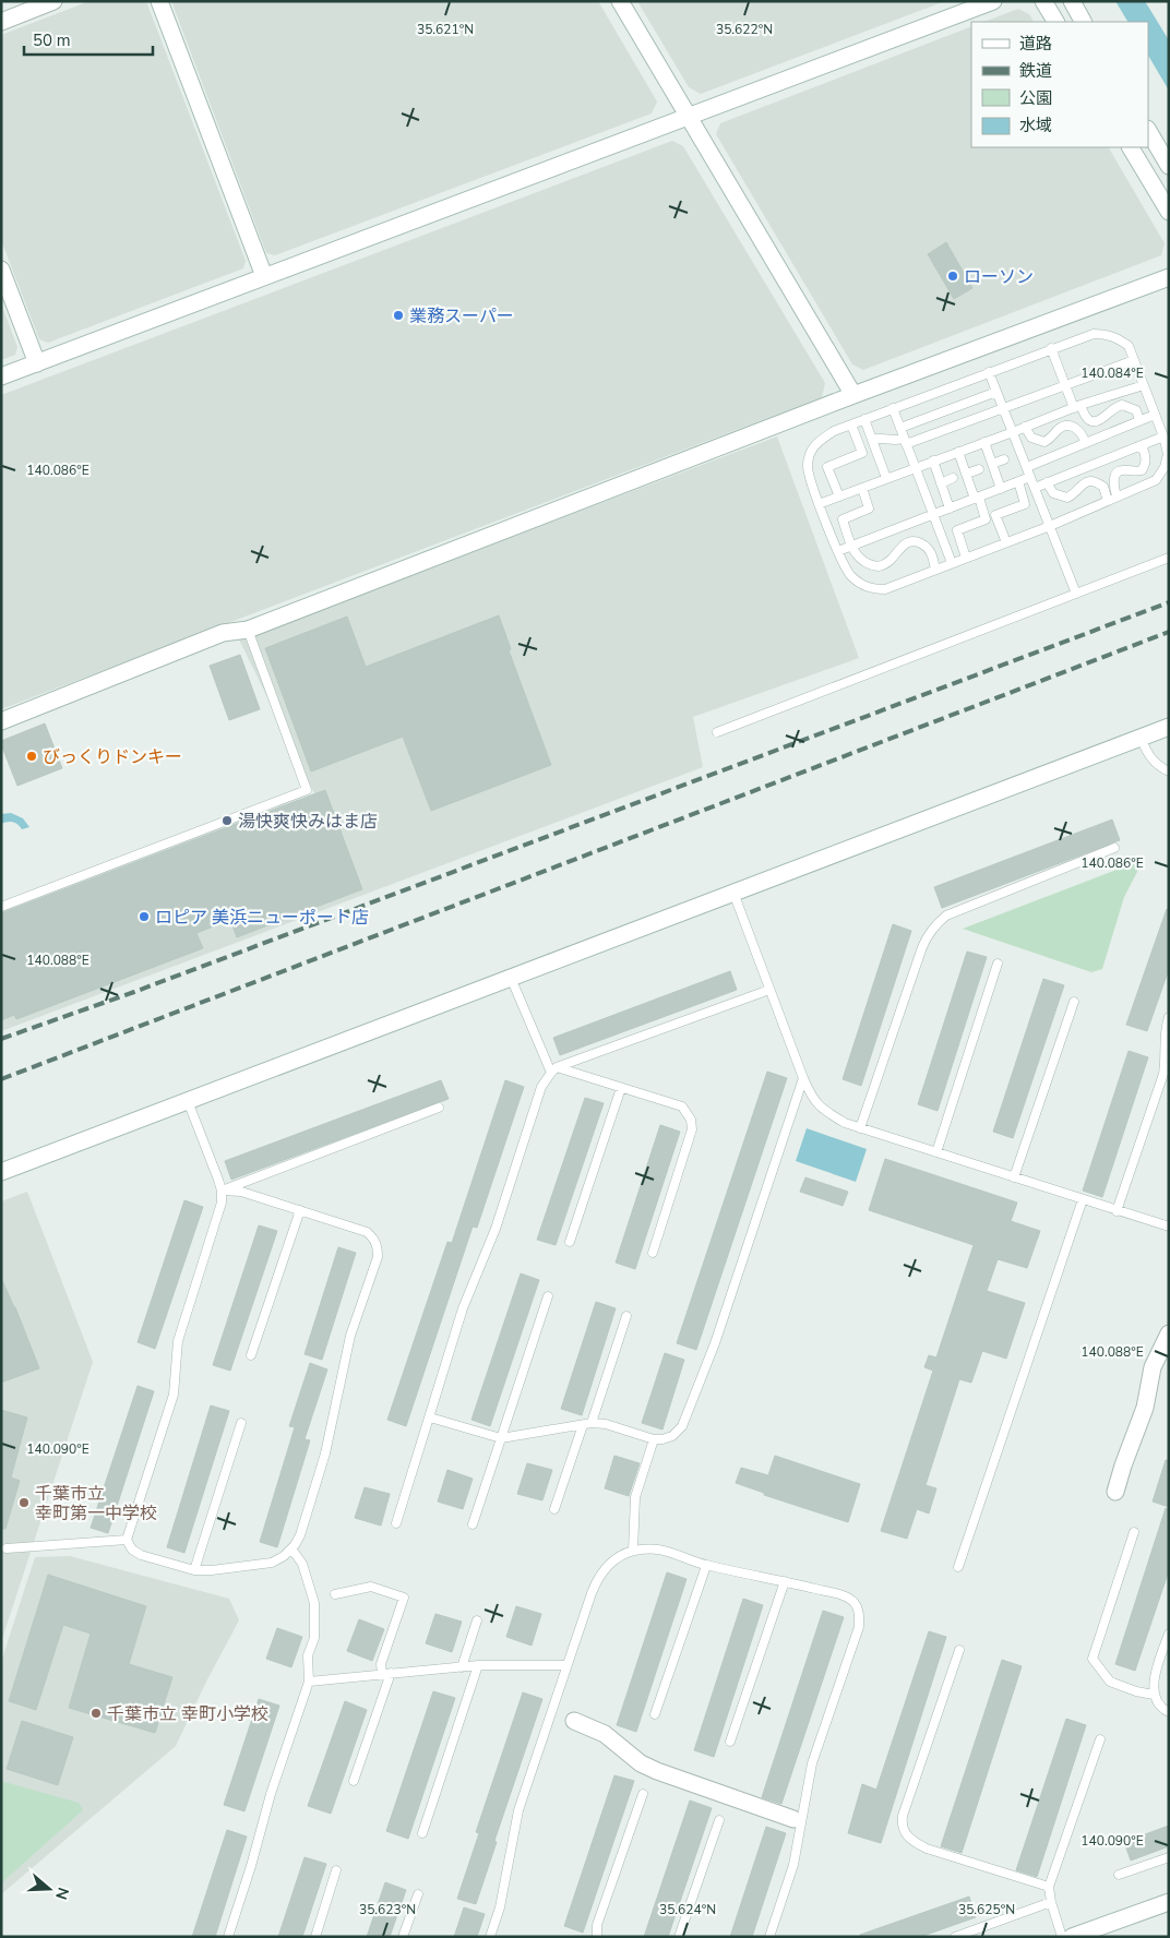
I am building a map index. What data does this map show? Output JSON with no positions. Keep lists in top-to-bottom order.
{
  "places": [
    "ローソン",
    "業務スーパー",
    "びっくりドンキー",
    "湯快爽快みはま店",
    "ロピア 美浜ニューポート店",
    "千葉市立 幸町第一中学校",
    "千葉市立 幸町小学校"
  ],
  "legend": [
    "道路",
    "鉄道",
    "公園",
    "水域"
  ],
  "scale_bar": "50 m",
  "north": "right",
  "coordinates": [
    "35.621°N",
    "35.622°N",
    "140.084°E",
    "140.086°E",
    "140.088°E",
    "140.090°E",
    "35.623°N",
    "35.624°N",
    "35.625°N"
  ]
}
